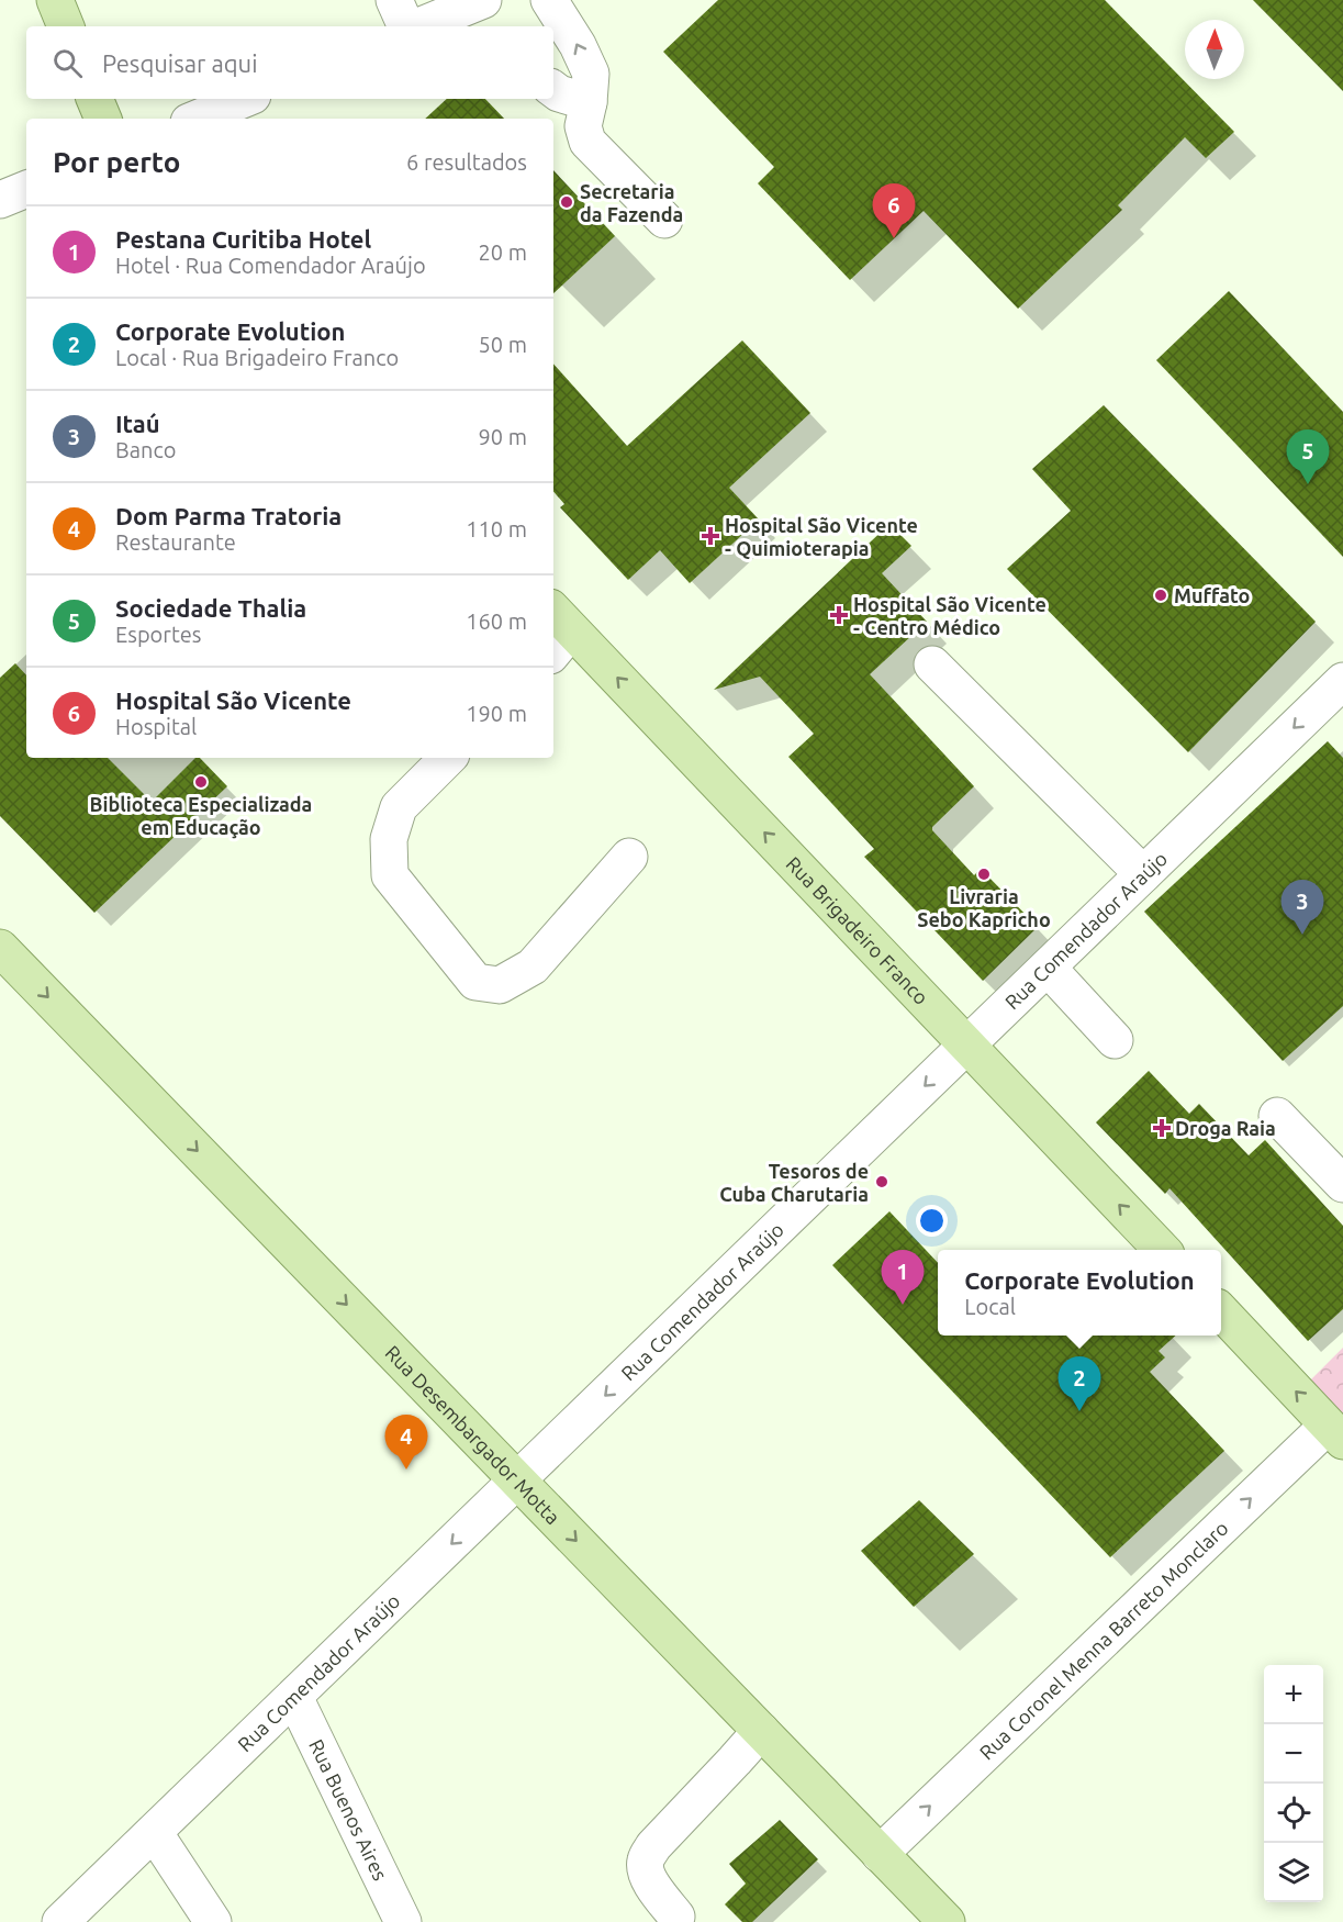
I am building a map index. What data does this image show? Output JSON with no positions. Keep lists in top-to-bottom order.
{
  "streets": {
    "main road": ["Rua Brigadeiro Franco", "Rua Desembargador Motta"],
    "street": ["Rua Comendador Araújo", "Rua Coronel Menna Barreto Monclaro", "Rua Buenos Aires"]
  },
  "crossings": [
    ["Rua Comendador Araújo", "Rua Brigadeiro Franco"],
    ["Rua Comendador Araújo", "Rua Desembargador Motta"],
    ["Rua Comendador Araújo", "Rua Buenos Aires"],
    ["Rua Desembargador Motta", "Rua Coronel Menna Barreto Monclaro"]
  ],
  "one_way": [
    "Rua Comendador Araújo",
    "Rua Brigadeiro Franco",
    "Rua Desembargador Motta",
    "Rua Coronel Menna Barreto Monclaro"
  ],
  "places": {
    "other": [
      "Secretaria da Fazenda",
      "Muffato",
      "Biblioteca Especializada em Educação",
      "Livraria Sebo Kapricho",
      "Tesoros de Cuba Charutaria"
    ],
    "health": ["Hospital São Vicente - Quimioterapia", "Hospital São Vicente - Centro Médico", "Droga Raia"]
  },
  "north": "top",
  "page": {
    "search": "Pesquisar aqui",
    "heading": ["Por perto", "6 resultados"],
    "pins": [
      "6",
      "5",
      "3",
      "1",
      "2",
      "4"
    ],
    "list": [
      {
        "mark": "1",
        "name": "Pestana Curitiba Hotel",
        "note": "Hotel · Rua Comendador Araújo",
        "value": "20 m"
      },
      {
        "mark": "2",
        "name": "Corporate Evolution",
        "note": "Local · Rua Brigadeiro Franco",
        "value": "50 m"
      },
      {
        "mark": "3",
        "name": "Itaú",
        "note": "Banco",
        "value": "90 m"
      },
      {
        "mark": "4",
        "name": "Dom Parma Tratoria",
        "note": "Restaurante",
        "value": "110 m"
      },
      {
        "mark": "5",
        "name": "Sociedade Thalia",
        "note": "Esportes",
        "value": "160 m"
      },
      {
        "mark": "6",
        "name": "Hospital São Vicente",
        "note": "Hospital",
        "value": "190 m"
      }
    ],
    "popup": ["Corporate Evolution", "Local"],
    "map_buttons": ["+", "−"]
  }
}
